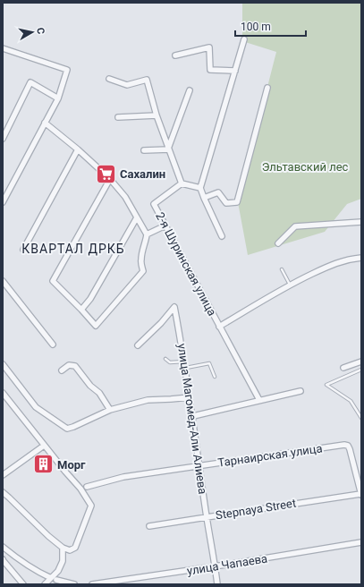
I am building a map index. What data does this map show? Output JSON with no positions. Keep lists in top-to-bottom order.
{
  "streets": {
    "street": [
      "2-я Шуринская улица",
      "улица Магомед-Али Алиева",
      "Тарнаирская улица",
      "Stepnaya Street",
      "улица Чапаева"
    ]
  },
  "crossings": [
    ["улица Магомед-Али Алиева", "Тарнаирская улица"],
    ["улица Магомед-Али Алиева", "Stepnaya Street"],
    ["улица Магомед-Али Алиева", "улица Чапаева"],
    ["Тарнаирская улица", "Stepnaya Street"]
  ],
  "districts": ["КВАРТАЛ ДРКБ"],
  "parks": ["Эльтавский лес"],
  "places": {
    "supermarket": ["Сахалин"],
    "building": ["Морг"]
  },
  "scale_bar": "100 m",
  "north": "right"
}
